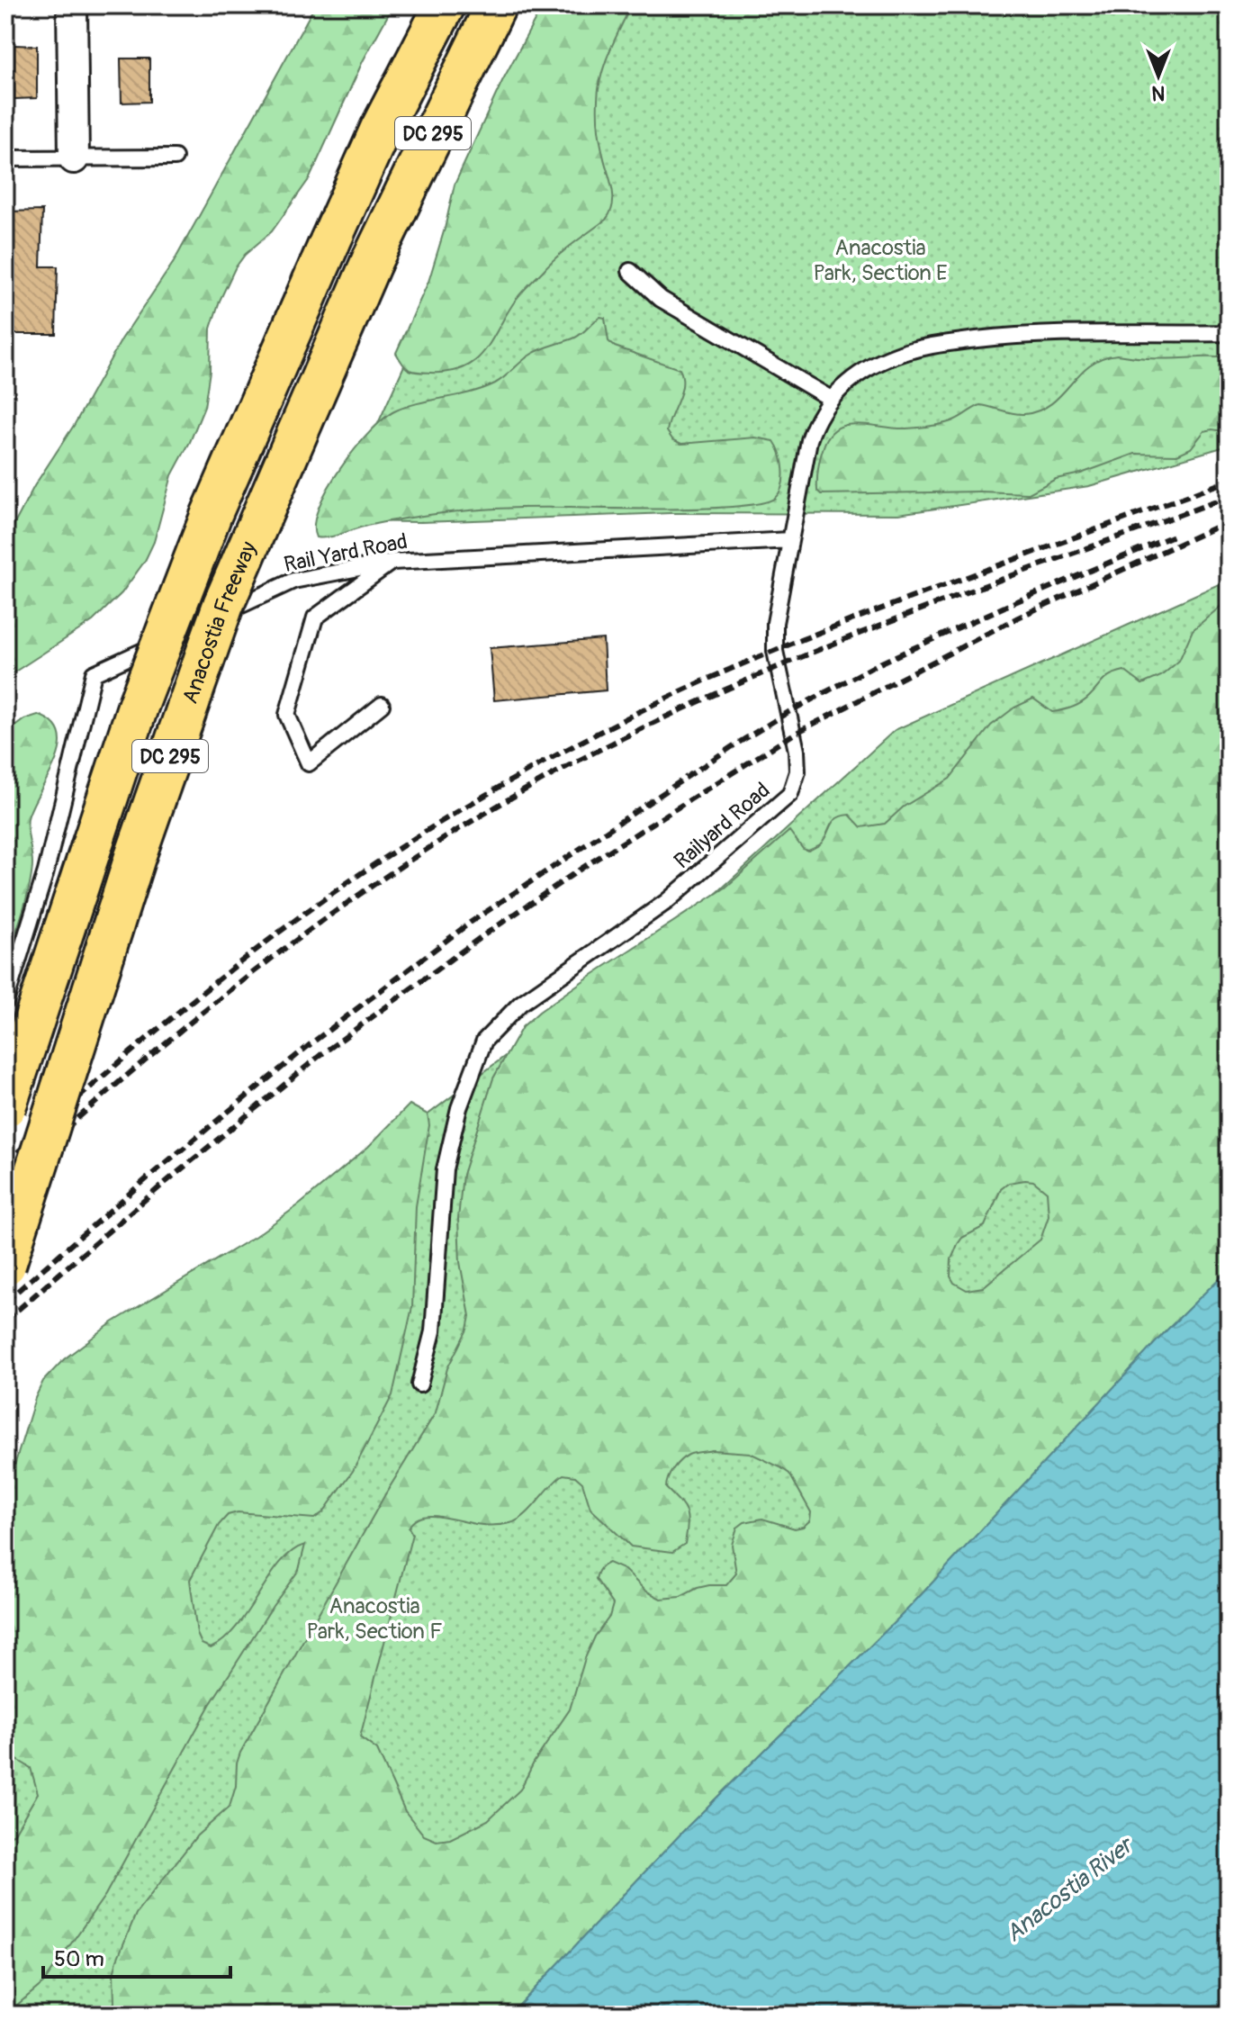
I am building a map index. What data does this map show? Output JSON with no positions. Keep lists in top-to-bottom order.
{
  "streets": {
    "highway": ["DC 295", "Anacostia Freeway"],
    "lane": ["Rail Yard Road", "Railyard Road"]
  },
  "crossings": [
    ["Rail Yard Road", "Railyard Road"]
  ],
  "water": ["Anacostia River"],
  "parks": ["Anacostia Park, Section E", "Anacostia Park, Section F"],
  "scale_bar": "50 m",
  "north": "bottom"
}
